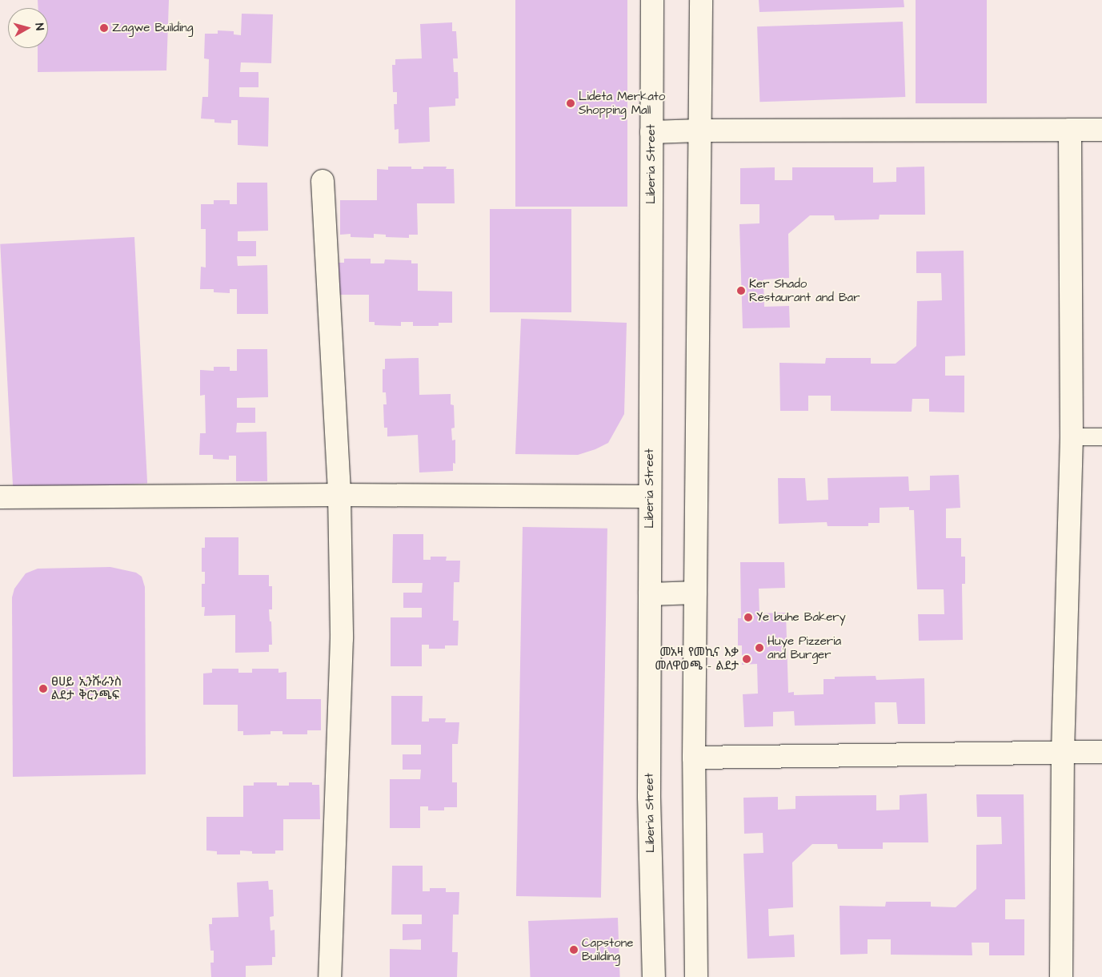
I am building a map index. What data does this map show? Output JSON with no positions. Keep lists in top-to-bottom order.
{
  "streets": {
    "street": ["Liberia Street"]
  },
  "places": [
    "Zagwe Building",
    "Lideta Merkato Shopping Mall",
    "Ker Shado Restaurant and Bar",
    "Ye buhe Bakery",
    "Huye Pizzeria and Burger",
    "መአዛ የመኪና እቃ መለዋወጫ - ልደታ",
    "ፀሀይ ኢንሹራንስ ልደታ ቅርንጫፍ",
    "Capstone Building"
  ],
  "north": "right"
}
